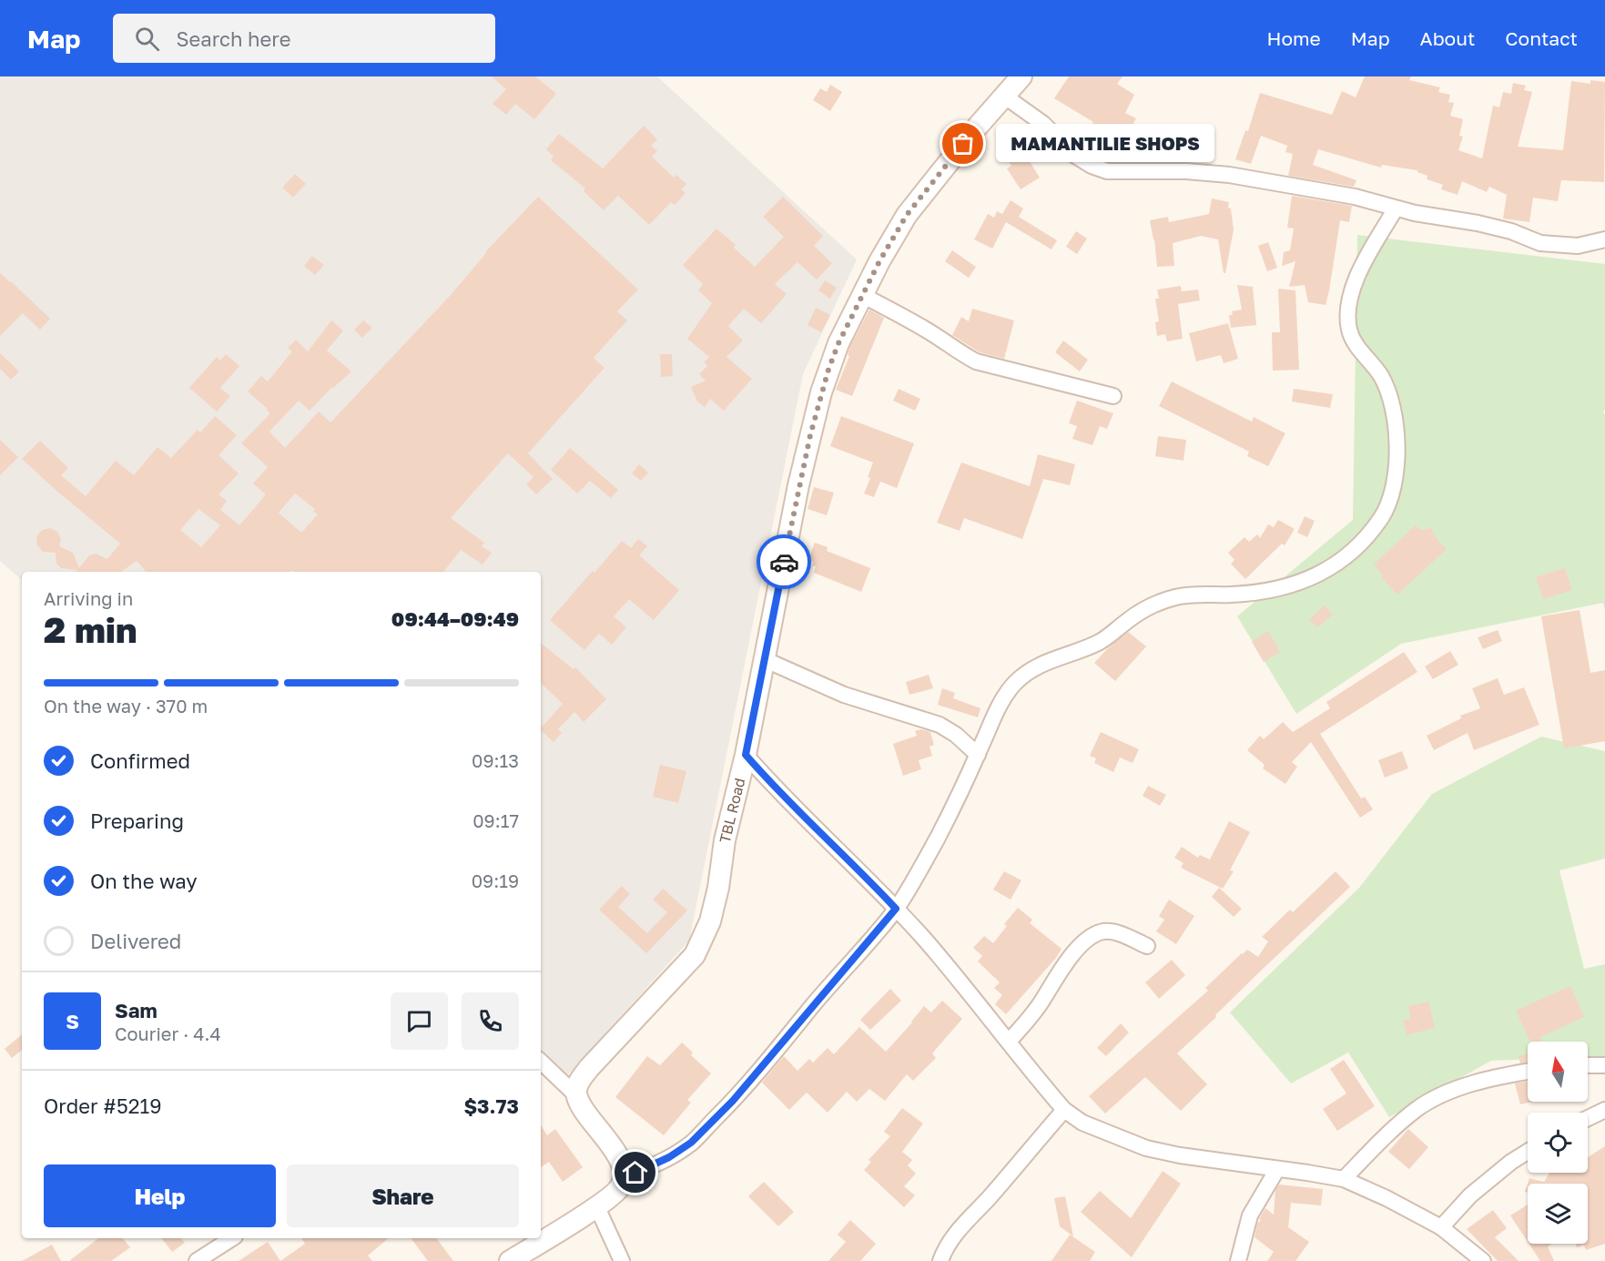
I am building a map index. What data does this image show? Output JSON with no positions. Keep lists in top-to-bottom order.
{
  "streets": {
    "street": ["TBL Road"]
  },
  "places": ["MAMANTILIE SHOPS"],
  "north": "top",
  "page": {
    "header": "Map",
    "search": "Search here",
    "nav": [
      "Home",
      "Map",
      "About",
      "Contact"
    ],
    "bubble": "MAMANTILIE SHOPS",
    "heading": ["2 min", "Arriving in", "09:44–09:49"],
    "panel": [
      "Sam",
      "Courier · 4.4",
      "Order #5219",
      "$3.73"
    ],
    "bar": "On the way · 370 m",
    "list": [
      ["Confirmed", "09:13"],
      ["Preparing", "09:17"],
      ["On the way", "09:19"],
      "Delivered"
    ],
    "round": "S",
    "buttons": ["Help", "Share"]
  }
}
